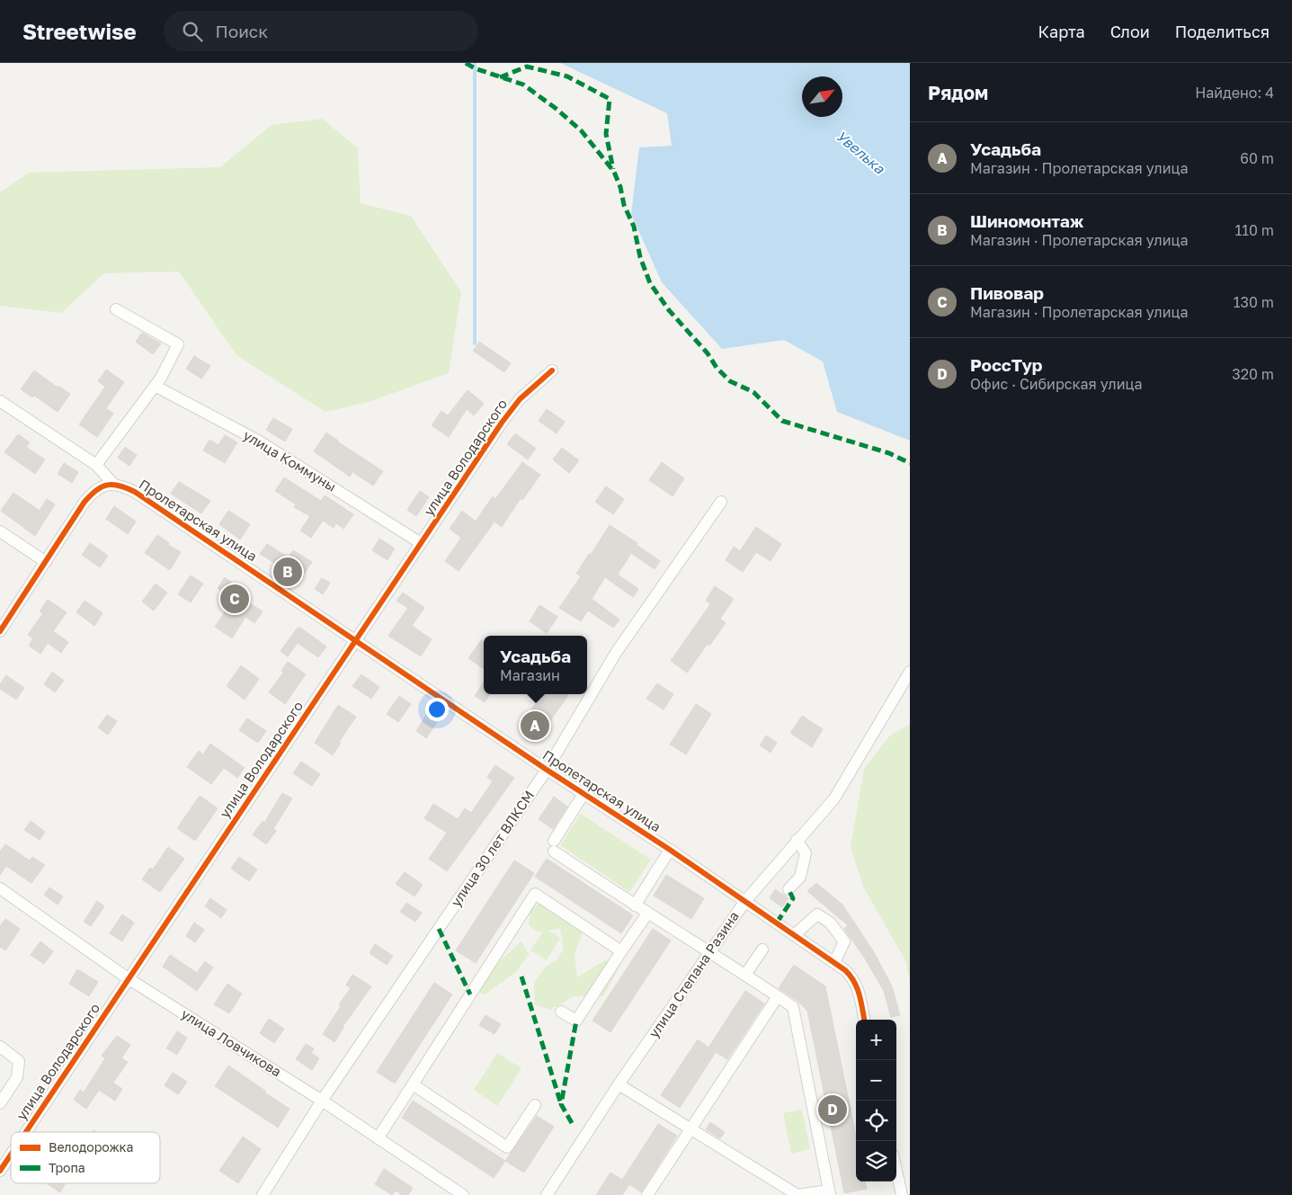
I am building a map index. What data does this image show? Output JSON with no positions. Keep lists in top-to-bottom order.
{
  "streets": {
    "street": [
      "улица Володарского",
      "улица Коммуны",
      "Пролетарская улица",
      "улица 30 лет ВЛКСМ",
      "улица Степана Разина",
      "улица Ловчикова"
    ]
  },
  "crossings": [
    ["улица Володарского", "улица Коммуны"],
    ["улица Володарского", "Пролетарская улица"],
    ["улица Володарского", "улица Ловчикова"],
    ["Пролетарская улица", "улица 30 лет ВЛКСМ"],
    ["Пролетарская улица", "улица Степана Разина"],
    ["улица 30 лет ВЛКСМ", "улица Ловчикова"]
  ],
  "water": ["Увелька"],
  "legend": ["Велодорожка", "Тропа"],
  "north": "top right",
  "page": {
    "header": "Streetwise",
    "search": "Поиск",
    "nav": ["Карта", "Слои", "Поделиться"],
    "heading": ["Рядом", "Найдено: 4"],
    "list": [
      {
        "mark": "A",
        "name": "Усадьба",
        "note": "Магазин · Пролетарская улица",
        "value": "60 m"
      },
      {
        "mark": "B",
        "name": "Шиномонтаж",
        "note": "Магазин · Пролетарская улица",
        "value": "110 m"
      },
      {
        "mark": "C",
        "name": "Пивовар",
        "note": "Магазин · Пролетарская улица",
        "value": "130 m"
      },
      {
        "mark": "D",
        "name": "РоссТур",
        "note": "Офис · Сибирская улица",
        "value": "320 m"
      }
    ],
    "pins": [
      "B",
      "C",
      "A",
      "D"
    ],
    "popup": ["Усадьба", "Магазин"],
    "map_buttons": ["+", "−"]
  }
}
